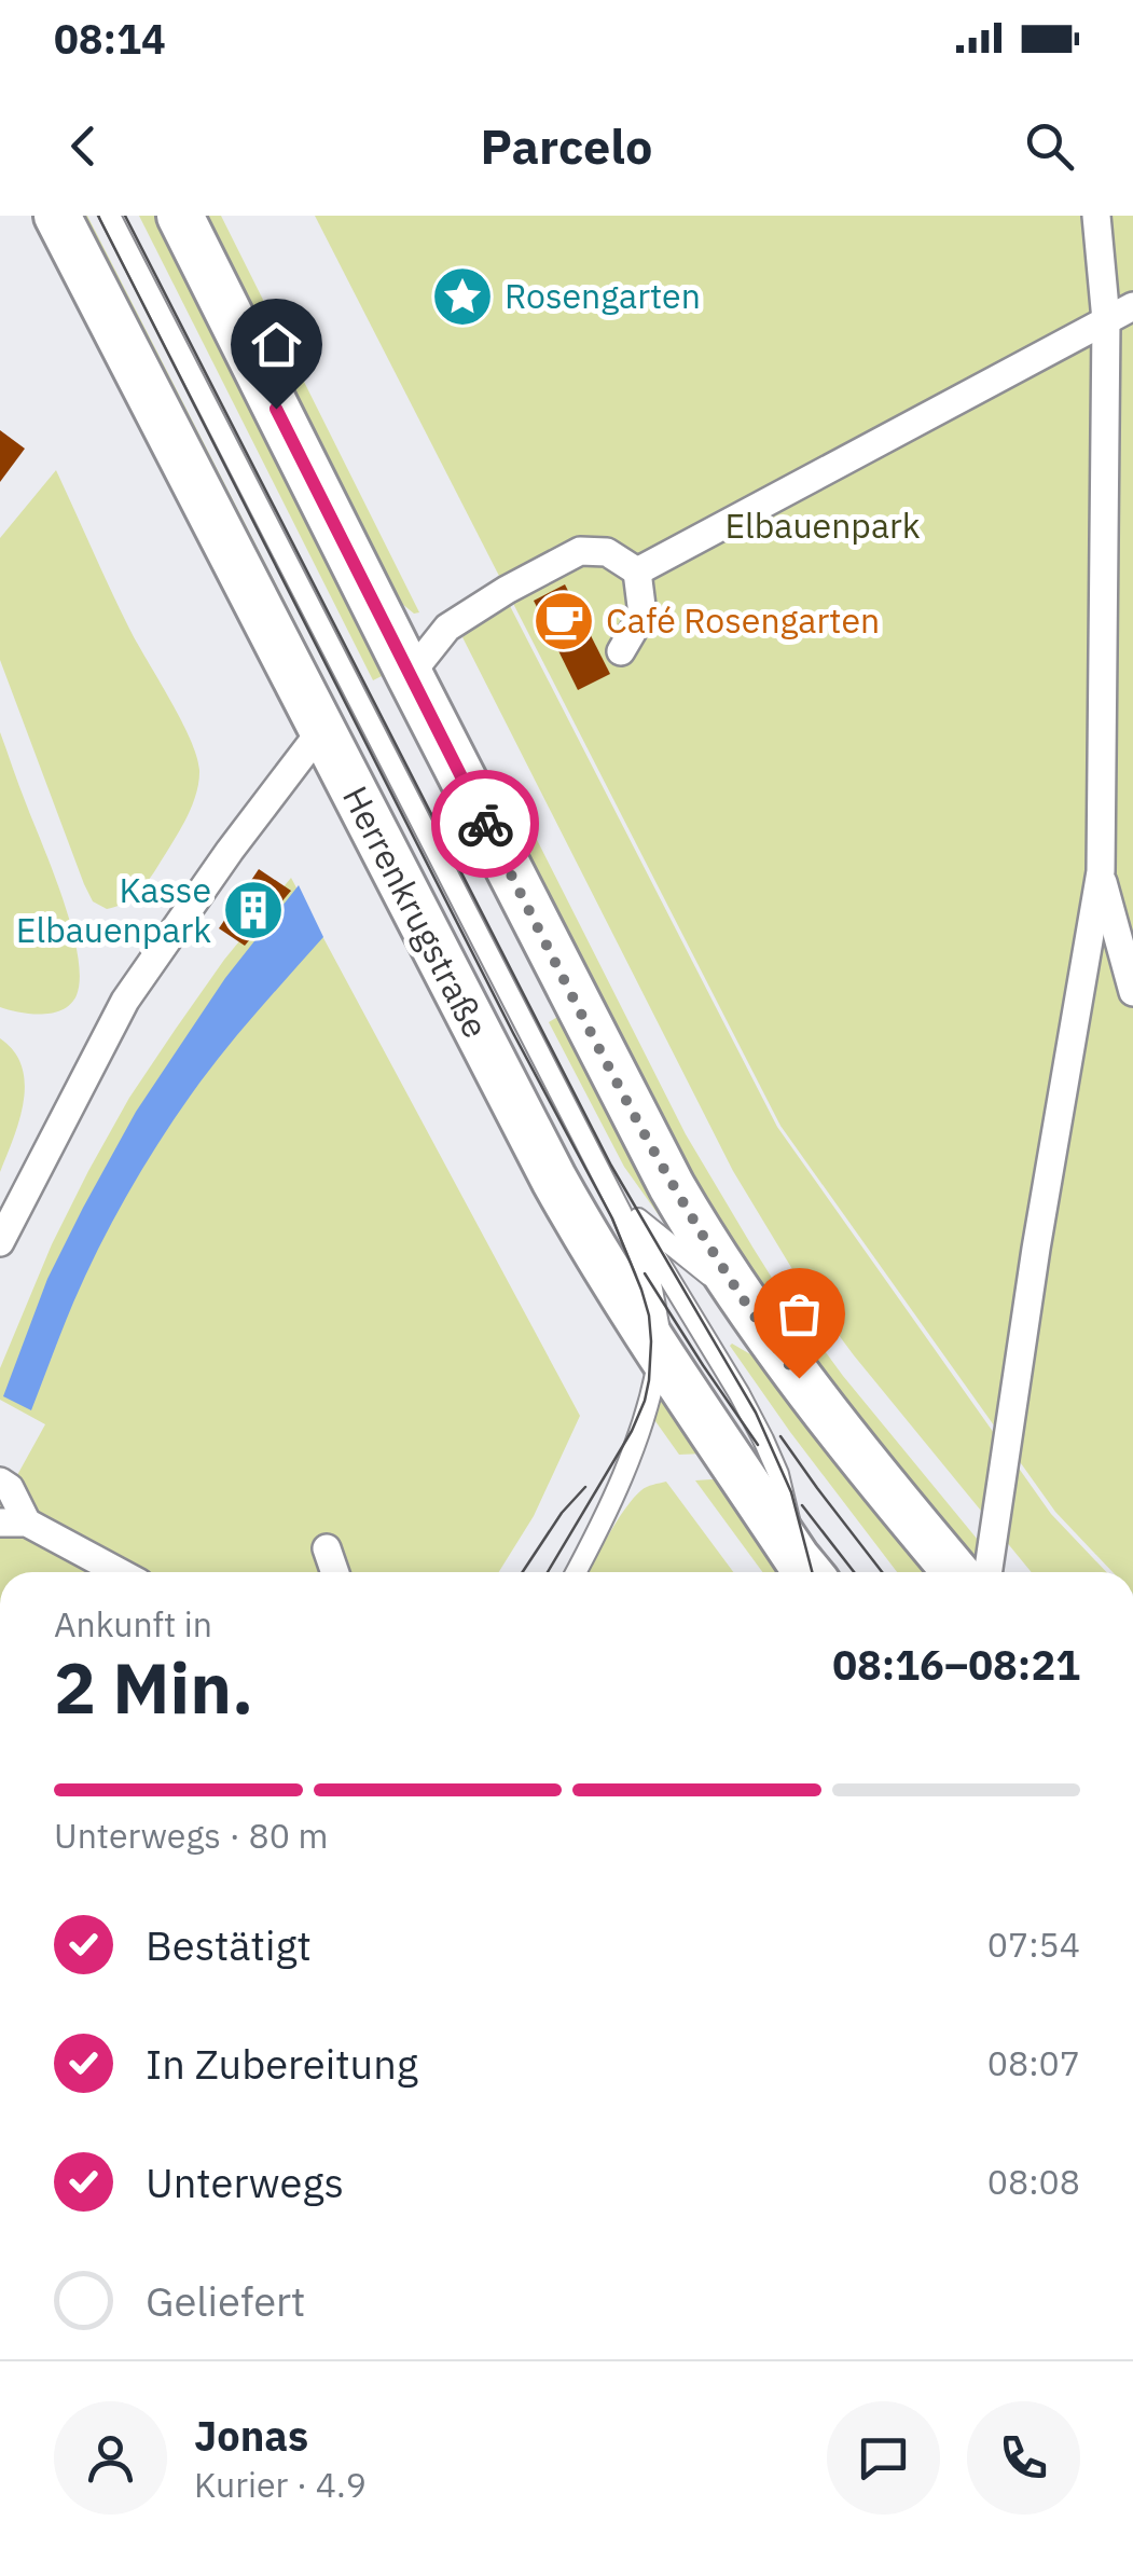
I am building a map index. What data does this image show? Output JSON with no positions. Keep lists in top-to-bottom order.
{
  "streets": {
    "street": ["Herrenkrugstraße"]
  },
  "parks": ["Elbauenpark"],
  "places": {
    "place": ["Rosengarten"],
    "cafe": ["Café Rosengarten"],
    "building": ["Kasse Elbauenpark"]
  },
  "page": {
    "status": "08:14",
    "header": "Parcelo",
    "heading": ["2 Min.", "Ankunft in", "08:16–08:21"],
    "panel": ["Jonas", "Kurier · 4.9"],
    "bar": "Unterwegs · 80 m",
    "list": [
      ["Bestätigt", "07:54"],
      ["In Zubereitung", "08:07"],
      ["Unterwegs", "08:08"],
      "Geliefert"
    ]
  }
}
